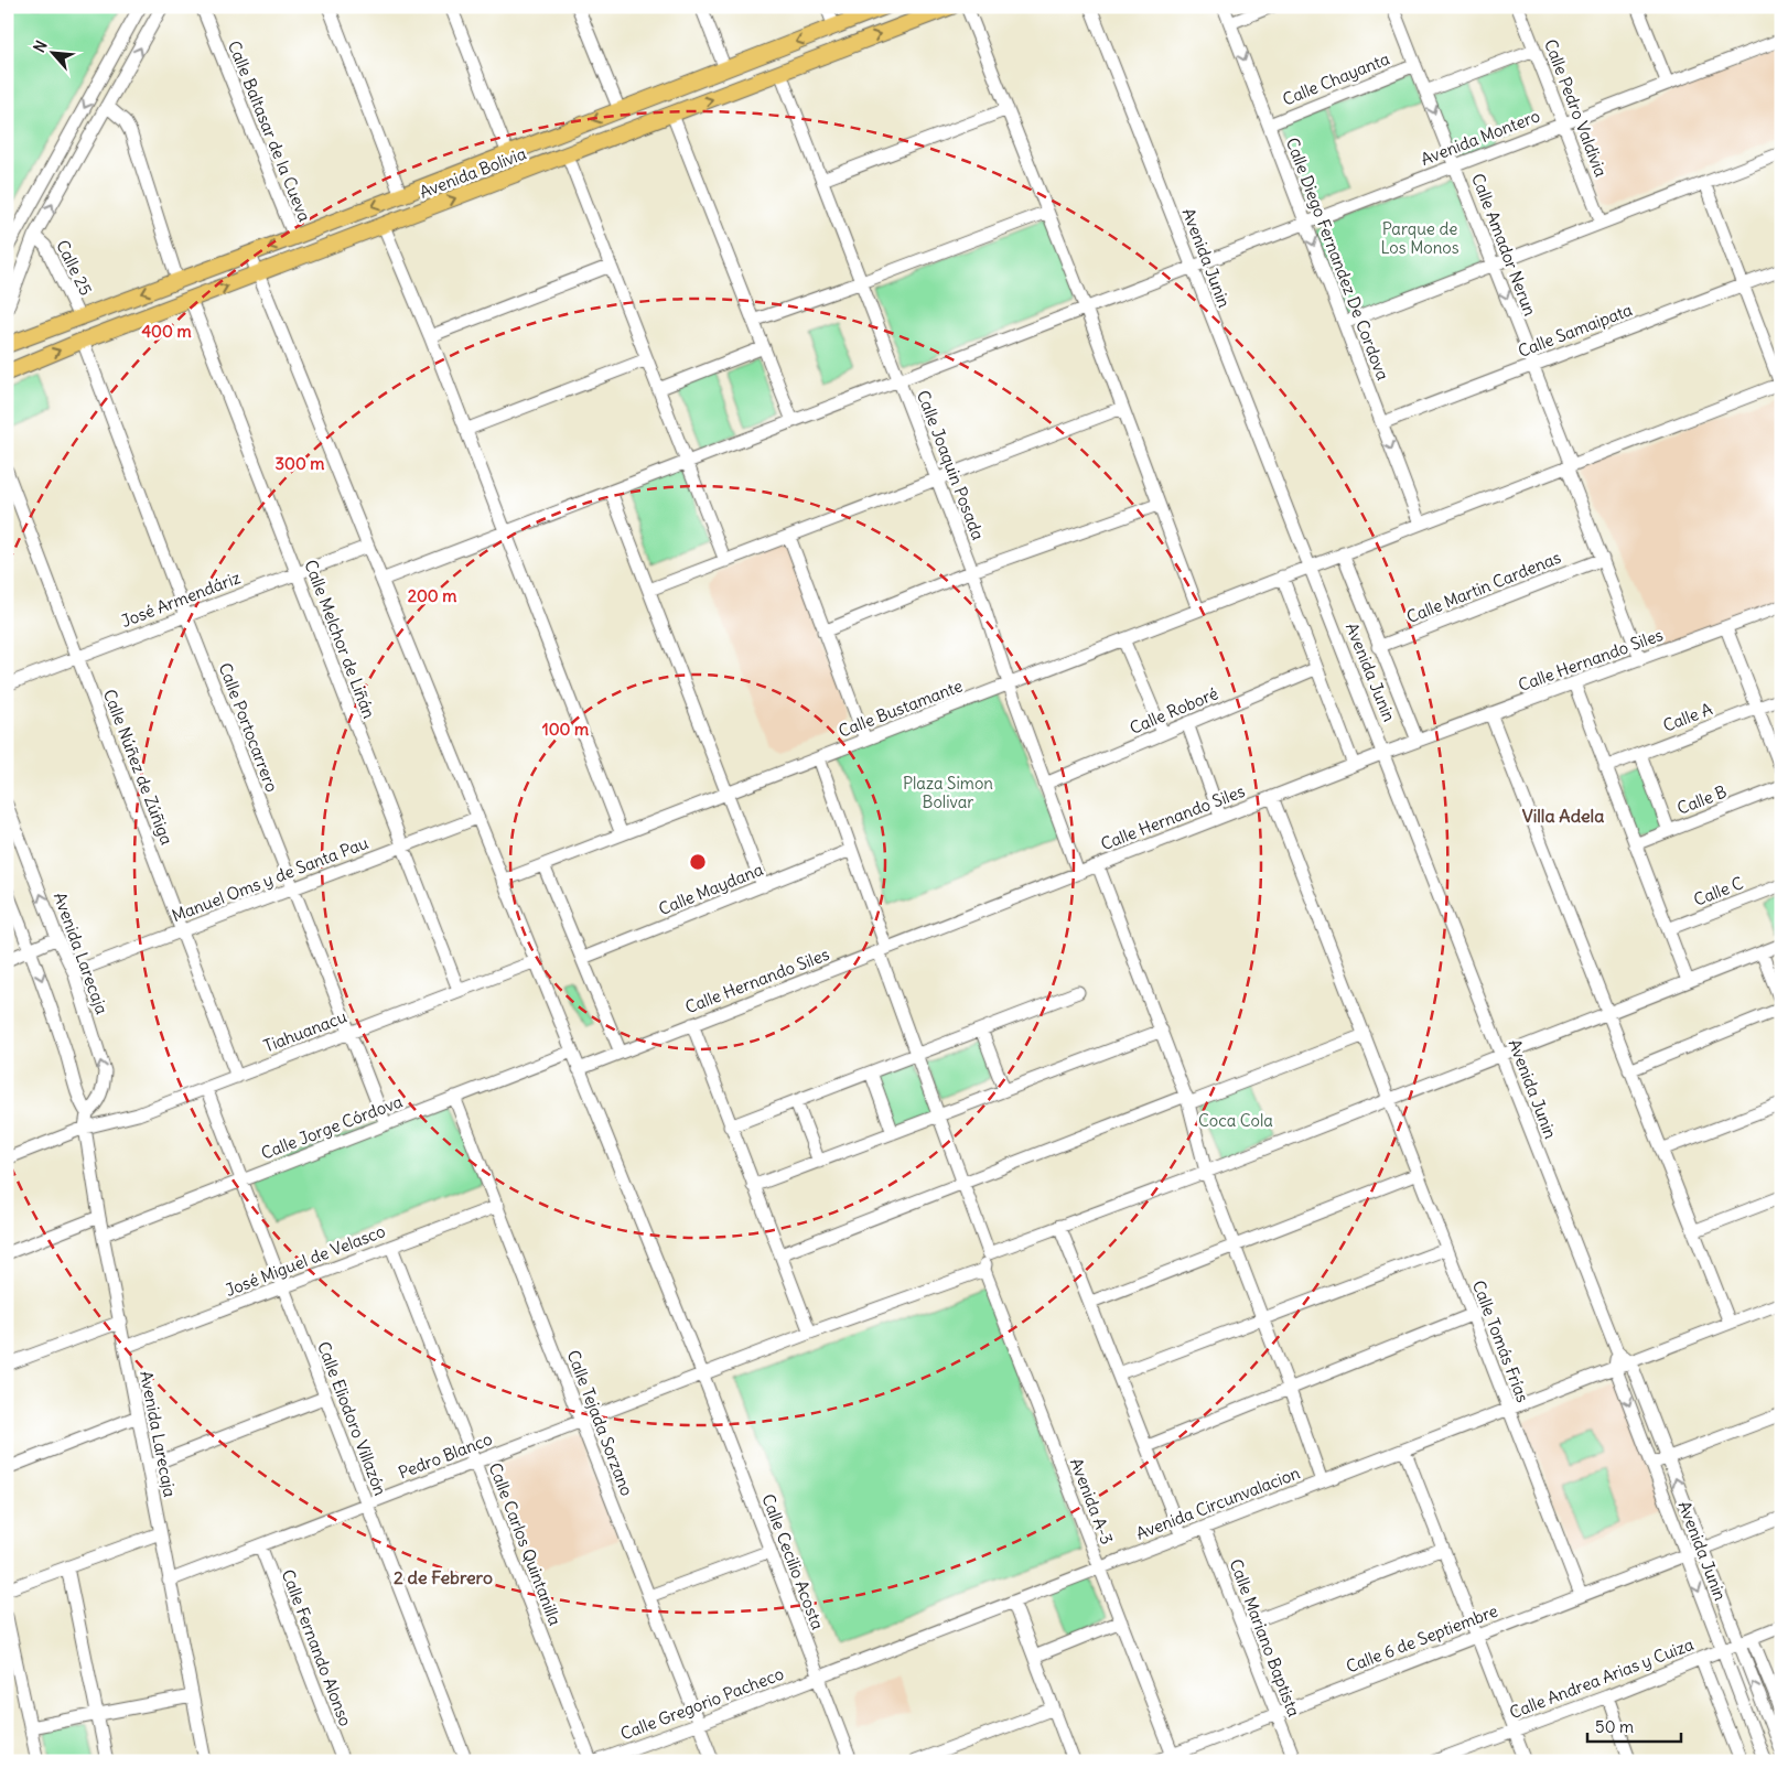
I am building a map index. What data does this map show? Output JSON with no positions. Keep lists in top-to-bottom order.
{
  "streets": {
    "main road": ["Avenida Bolivia"],
    "street": [
      "Calle Chayanta",
      "Calle Pedro Valdivia",
      "Calle Baltasar de la Cueva",
      "Avenida Montero",
      "Calle Amador Nerun",
      "Avenida Junin",
      "Calle Diego Fernandez De Cordova",
      "Calle 25",
      "Calle Samaipata",
      "Calle Joaquin Posada",
      "Calle Martin Cardenas",
      "José Armendáriz",
      "Calle Melchor de Liñán",
      "Calle Hernando Siles",
      "Calle Bustamante",
      "Calle Roboré",
      "Calle A",
      "Calle Portocarrero",
      "Calle Núñez de Zúñiga",
      "Calle B",
      "Manuel Oms y de Santa Pau",
      "Calle Maydana",
      "Calle C",
      "Avenida Larecaja",
      "Tiahuanacu",
      "Calle Jorge Córdova",
      "José Miguel de Velasco",
      "Calle Tomás Frías",
      "Calle Eliodoro Villazón",
      "Calle Tejada Sorzano",
      "Pedro Blanco",
      "Avenida A-3",
      "Avenida Circunvalacion",
      "Calle Carlos Quintanilla",
      "Calle Cecilio Acosta",
      "Calle Mariano Baptista",
      "Calle 6 de Septiembre",
      "Calle Fernando Alonso",
      "Calle Andrea Arias y Cuiza",
      "Calle Gregorio Pacheco"
    ]
  },
  "crossings": [
    ["Calle Chayanta", "Calle Amador Nerun"],
    ["Calle Chayanta", "Calle Diego Fernandez De Cordova"],
    ["Calle Pedro Valdivia", "Avenida Montero"],
    ["Calle Baltasar de la Cueva", "Avenida Bolivia"],
    ["Avenida Montero", "Calle Amador Nerun"],
    ["Avenida Montero", "Avenida Junin"],
    ["Avenida Montero", "Calle Diego Fernandez De Cordova"],
    ["Avenida Montero", "Calle Joaquin Posada"],
    ["Avenida Montero", "Calle Cecilio Acosta"],
    ["Avenida Bolivia", "Calle 25"],
    ["Avenida Bolivia", "Calle Joaquin Posada"],
    ["Avenida Bolivia", "Calle Melchor de Liñán"],
    ["Avenida Bolivia", "Calle Portocarrero"],
    ["Avenida Bolivia", "Calle Cecilio Acosta"],
    ["Calle Amador Nerun", "Calle Samaipata"],
    ["Calle Amador Nerun", "Calle Martin Cardenas"],
    ["Calle Amador Nerun", "Calle Hernando Siles"],
    ["Calle Amador Nerun", "Calle Bustamante"],
    ["Avenida Junin", "Calle Martin Cardenas"],
    ["Avenida Junin", "Calle Hernando Siles"],
    ["Avenida Junin", "Calle Bustamante"],
    ["Avenida Junin", "Avenida Circunvalacion"],
    ["Avenida Junin", "Calle 6 de Septiembre"],
    ["Avenida Junin", "Calle Andrea Arias y Cuiza"],
    ["Calle Diego Fernandez De Cordova", "Calle Samaipata"],
    ["Calle Diego Fernandez De Cordova", "Calle Bustamante"],
    ["Calle Joaquin Posada", "Calle Hernando Siles"],
    ["Calle Joaquin Posada", "Calle Bustamante"],
    ["Calle Joaquin Posada", "Calle Roboré"],
    ["José Armendáriz", "Calle Melchor de Liñán"],
    ["José Armendáriz", "Calle Portocarrero"],
    ["José Armendáriz", "Calle Núñez de Zúñiga"],
    ["José Armendáriz", "Calle Cecilio Acosta"],
    ["Calle Melchor de Liñán", "Manuel Oms y de Santa Pau"],
    ["Calle Melchor de Liñán", "Tiahuanacu"],
    ["Calle Hernando Siles", "Calle Tomás Frías"],
    ["Calle Hernando Siles", "Calle Cecilio Acosta"],
    ["Calle Bustamante", "Calle Cecilio Acosta"],
    ["Calle Portocarrero", "Manuel Oms y de Santa Pau"],
    ["Calle Portocarrero", "Tiahuanacu"],
    ["Calle Portocarrero", "Calle Jorge Córdova"],
    ["Calle Núñez de Zúñiga", "Manuel Oms y de Santa Pau"],
    ["Calle Núñez de Zúñiga", "Tiahuanacu"],
    ["Manuel Oms y de Santa Pau", "Avenida Larecaja"],
    ["Manuel Oms y de Santa Pau", "Calle Cecilio Acosta"],
    ["Avenida Larecaja", "Tiahuanacu"],
    ["Avenida Larecaja", "Calle Jorge Córdova"],
    ["Avenida Larecaja", "José Miguel de Velasco"],
    ["Avenida Larecaja", "Pedro Blanco"],
    ["Tiahuanacu", "Calle Eliodoro Villazón"],
    ["Tiahuanacu", "Calle Cecilio Acosta"],
    ["Calle Jorge Córdova", "Calle Eliodoro Villazón"],
    ["Calle Jorge Córdova", "Calle Tejada Sorzano"],
    ["Calle Jorge Córdova", "Calle Cecilio Acosta"],
    ["José Miguel de Velasco", "Calle Eliodoro Villazón"],
    ["José Miguel de Velasco", "Calle Tejada Sorzano"],
    ["José Miguel de Velasco", "Calle Carlos Quintanilla"],
    ["Calle Tomás Frías", "Avenida Circunvalacion"],
    ["Calle Tomás Frías", "Calle 6 de Septiembre"],
    ["Calle Eliodoro Villazón", "Pedro Blanco"],
    ["Calle Tejada Sorzano", "Pedro Blanco"],
    ["Calle Tejada Sorzano", "Calle Gregorio Pacheco"],
    ["Pedro Blanco", "Avenida A-3"],
    ["Pedro Blanco", "Calle Carlos Quintanilla"],
    ["Pedro Blanco", "Calle Cecilio Acosta"],
    ["Pedro Blanco", "Calle Fernando Alonso"],
    ["Avenida A-3", "Avenida Circunvalacion"],
    ["Avenida A-3", "Calle 6 de Septiembre"],
    ["Avenida Circunvalacion", "Calle Cecilio Acosta"],
    ["Avenida Circunvalacion", "Calle Mariano Baptista"],
    ["Avenida Circunvalacion", "Calle Gregorio Pacheco"],
    ["Calle Cecilio Acosta", "Calle Gregorio Pacheco"],
    ["Calle Mariano Baptista", "Calle 6 de Septiembre"]
  ],
  "one_way": ["Calle Diego Fernandez De Cordova"],
  "districts": ["Villa Adela", "2 de Febrero"],
  "parks": ["Parque de Los Monos", "Plaza Simon Bolivar", "Coca Cola"],
  "scale_bar": "50 m",
  "north": "top left",
  "rings": [
    "400 m",
    "300 m",
    "200 m",
    "100 m"
  ]
}
